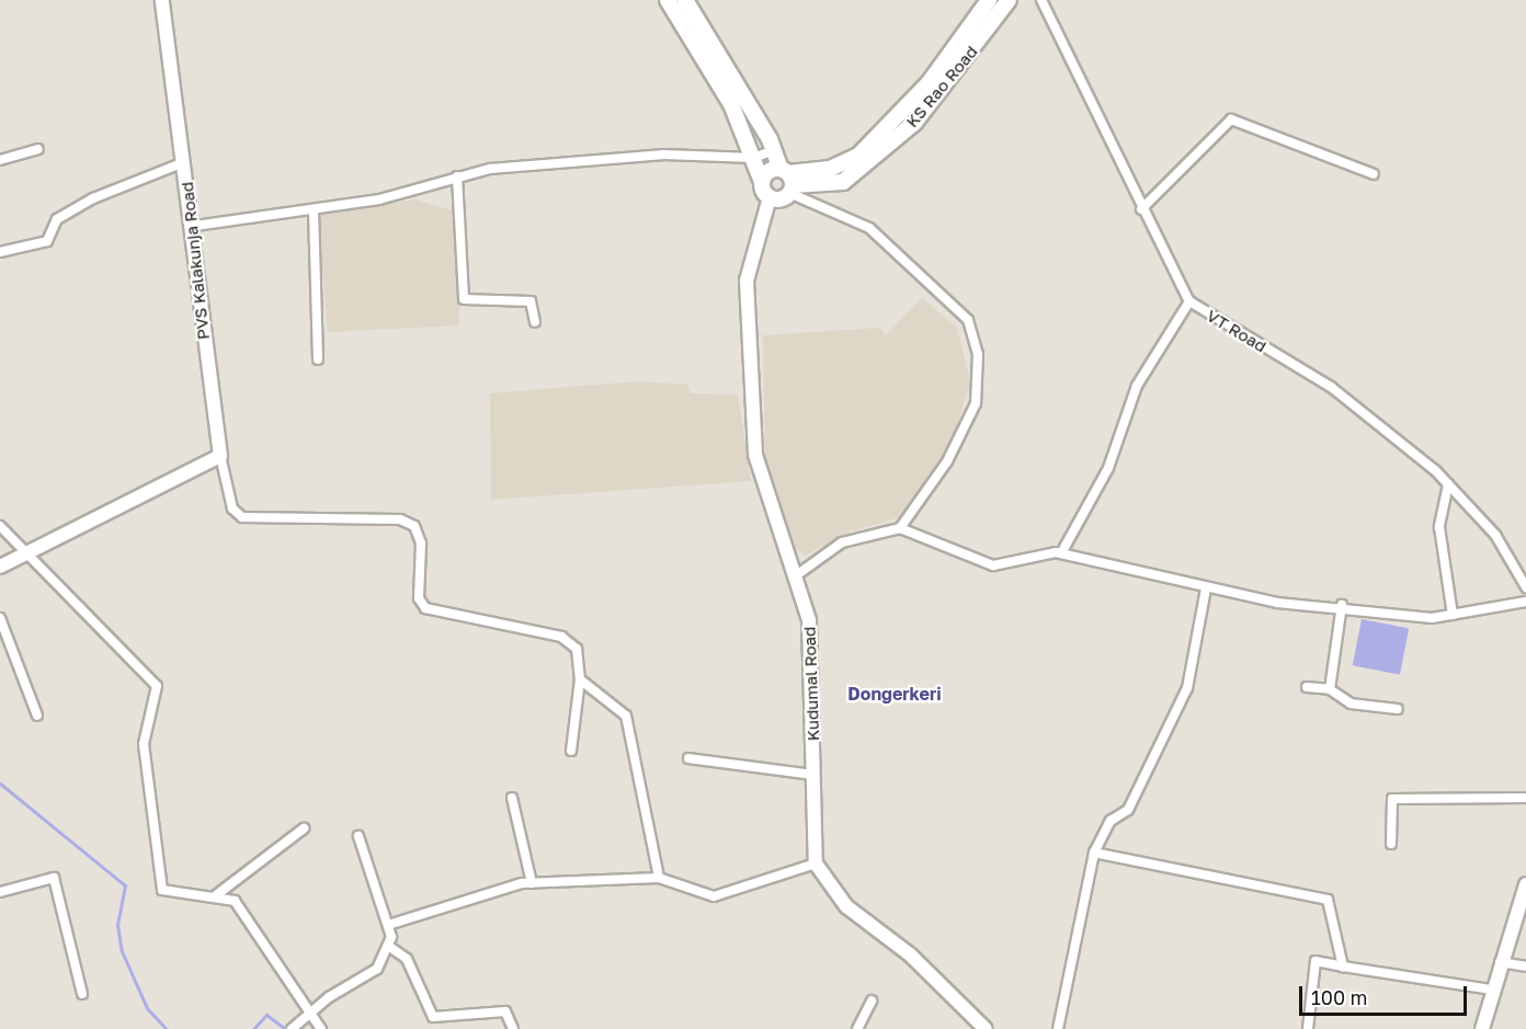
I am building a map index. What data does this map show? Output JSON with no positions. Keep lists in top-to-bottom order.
{
  "streets": {
    "main road": ["KS Rao Road"],
    "street": ["PVS Kalakunja Road", "VT Road", "Kudumal Road"]
  },
  "districts": ["Dongerkeri"],
  "scale_bar": "100 m"
}
